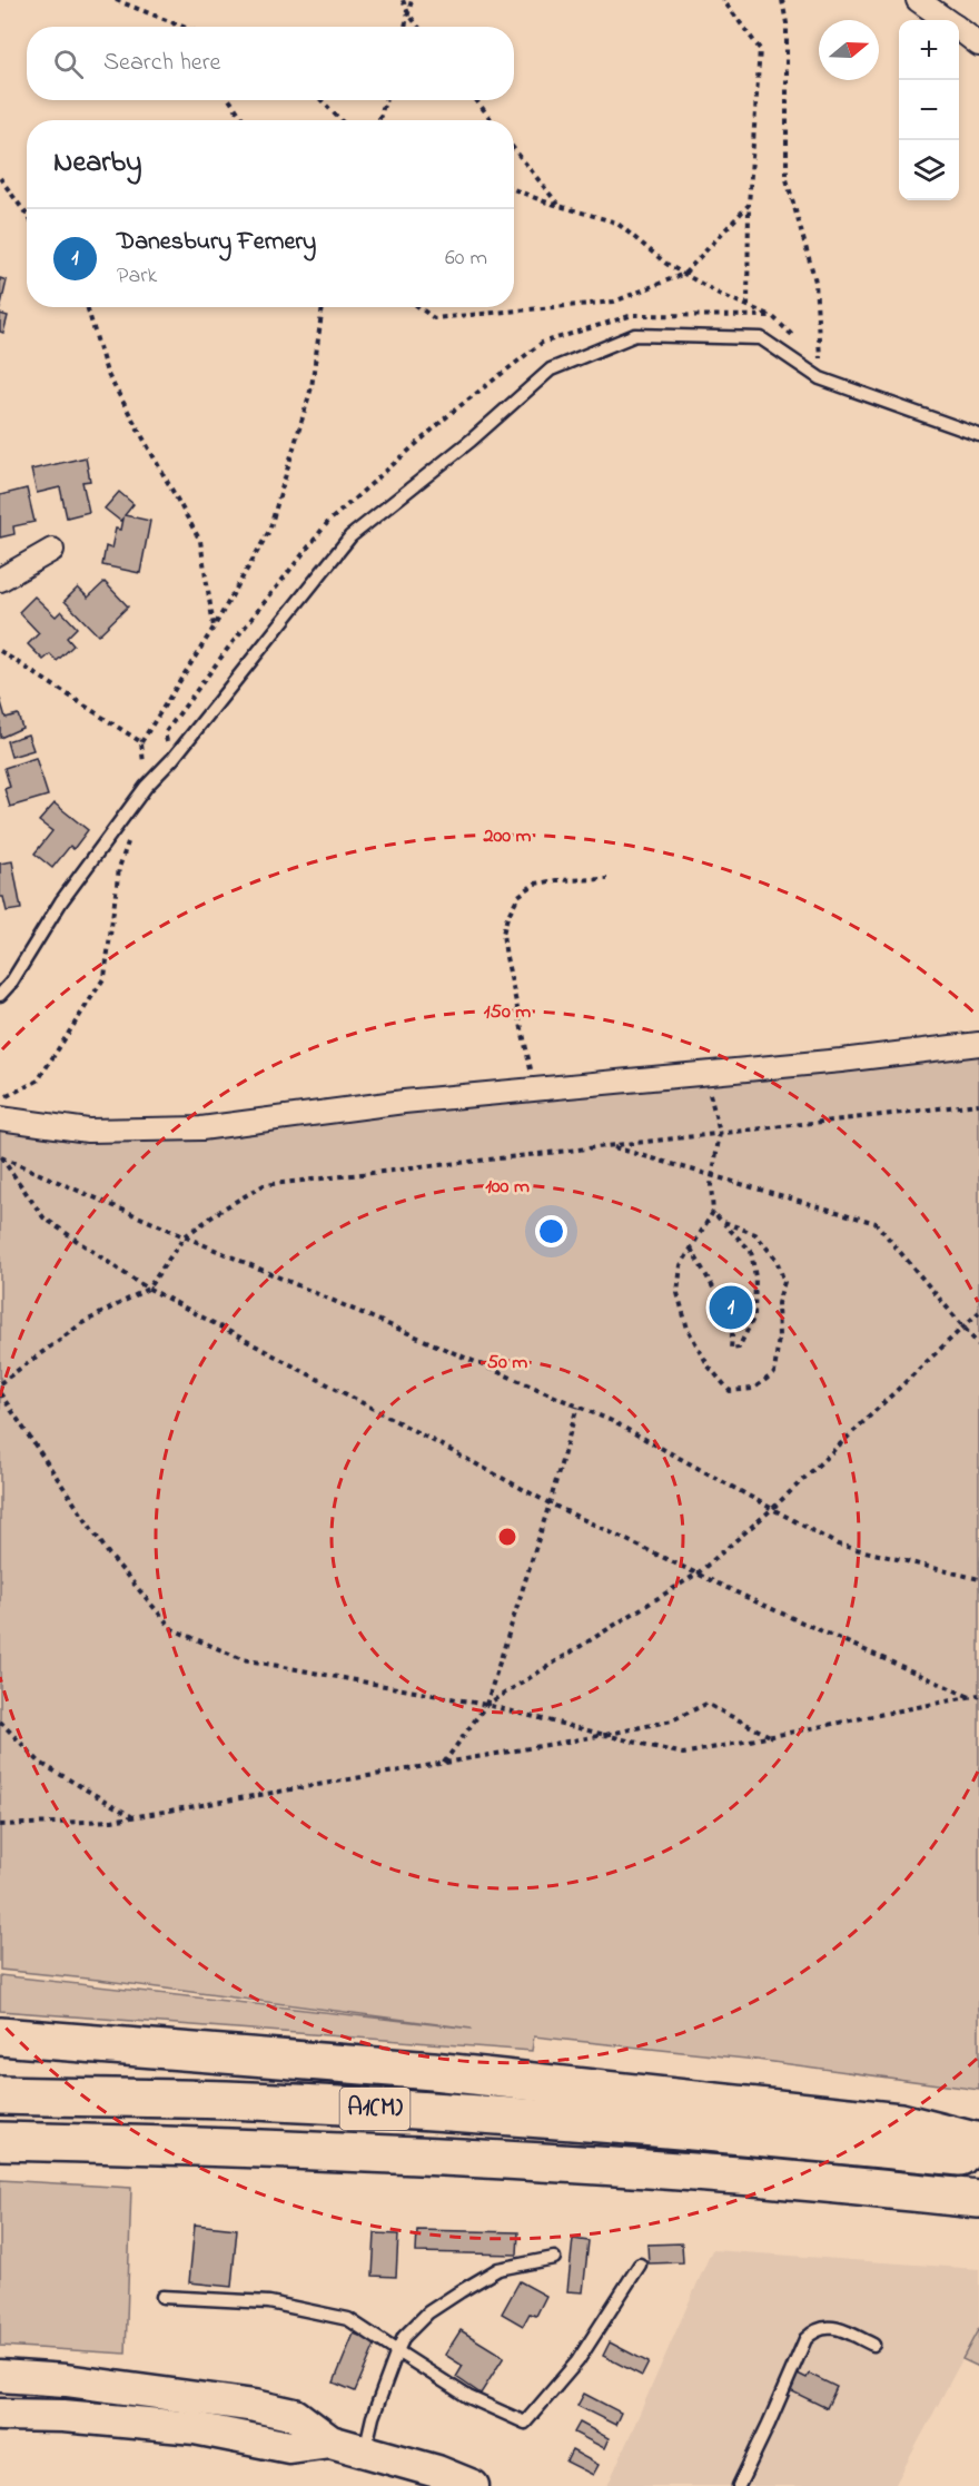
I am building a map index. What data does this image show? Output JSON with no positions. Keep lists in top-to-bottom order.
{
  "streets": {
    "highway": ["A1(M)"]
  },
  "north": "right",
  "page": {
    "map_buttons": ["+", "−"],
    "search": "Search here",
    "heading": "Nearby",
    "list": [
      {
        "mark": "1",
        "name": "Danesbury Fernery",
        "note": "Park",
        "value": "60 m"
      }
    ],
    "pins": "1"
  },
  "rings": [
    "200 m",
    "150 m",
    "100 m",
    "50 m"
  ]
}
